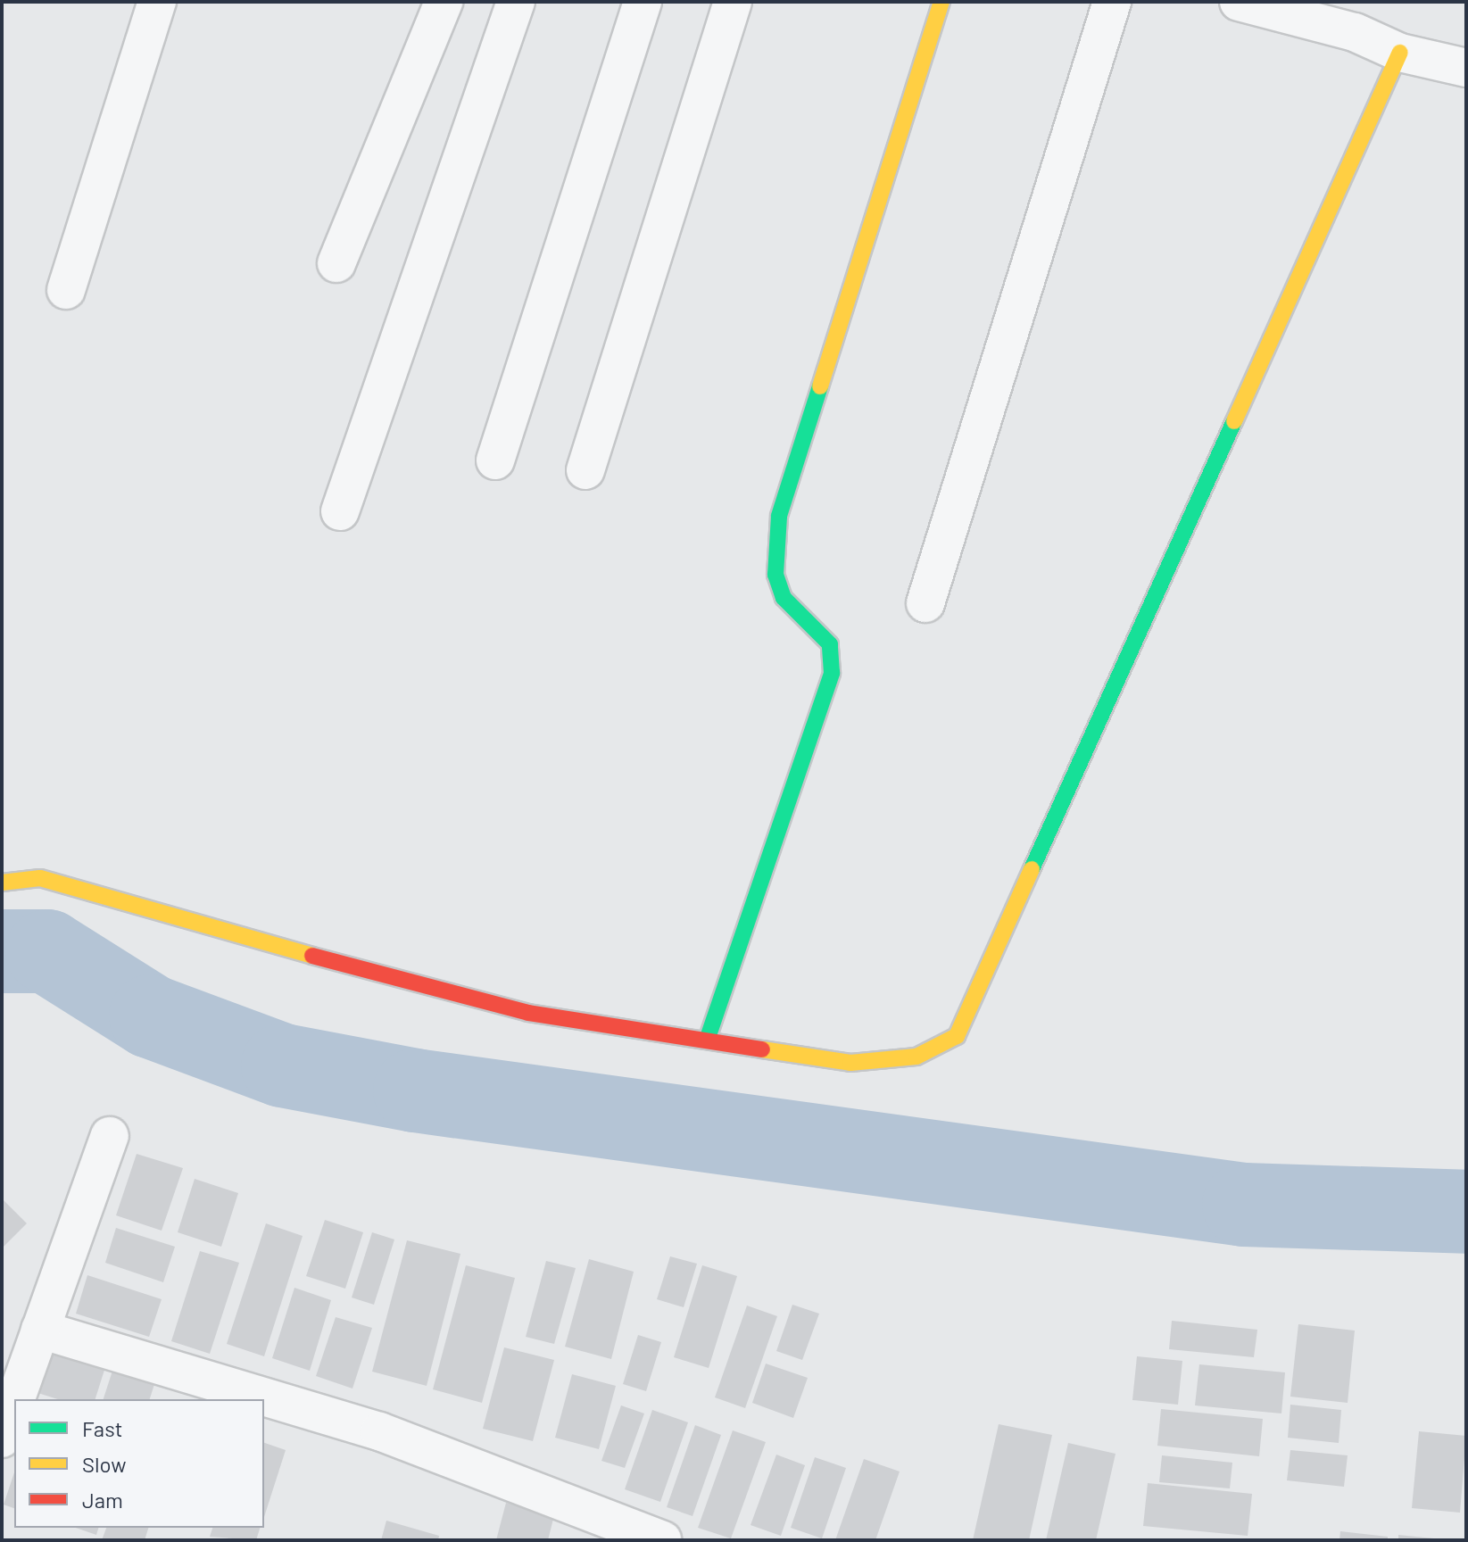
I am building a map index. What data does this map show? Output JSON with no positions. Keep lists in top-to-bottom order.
{
  "legend": ["Fast", "Slow", "Jam"]
}
